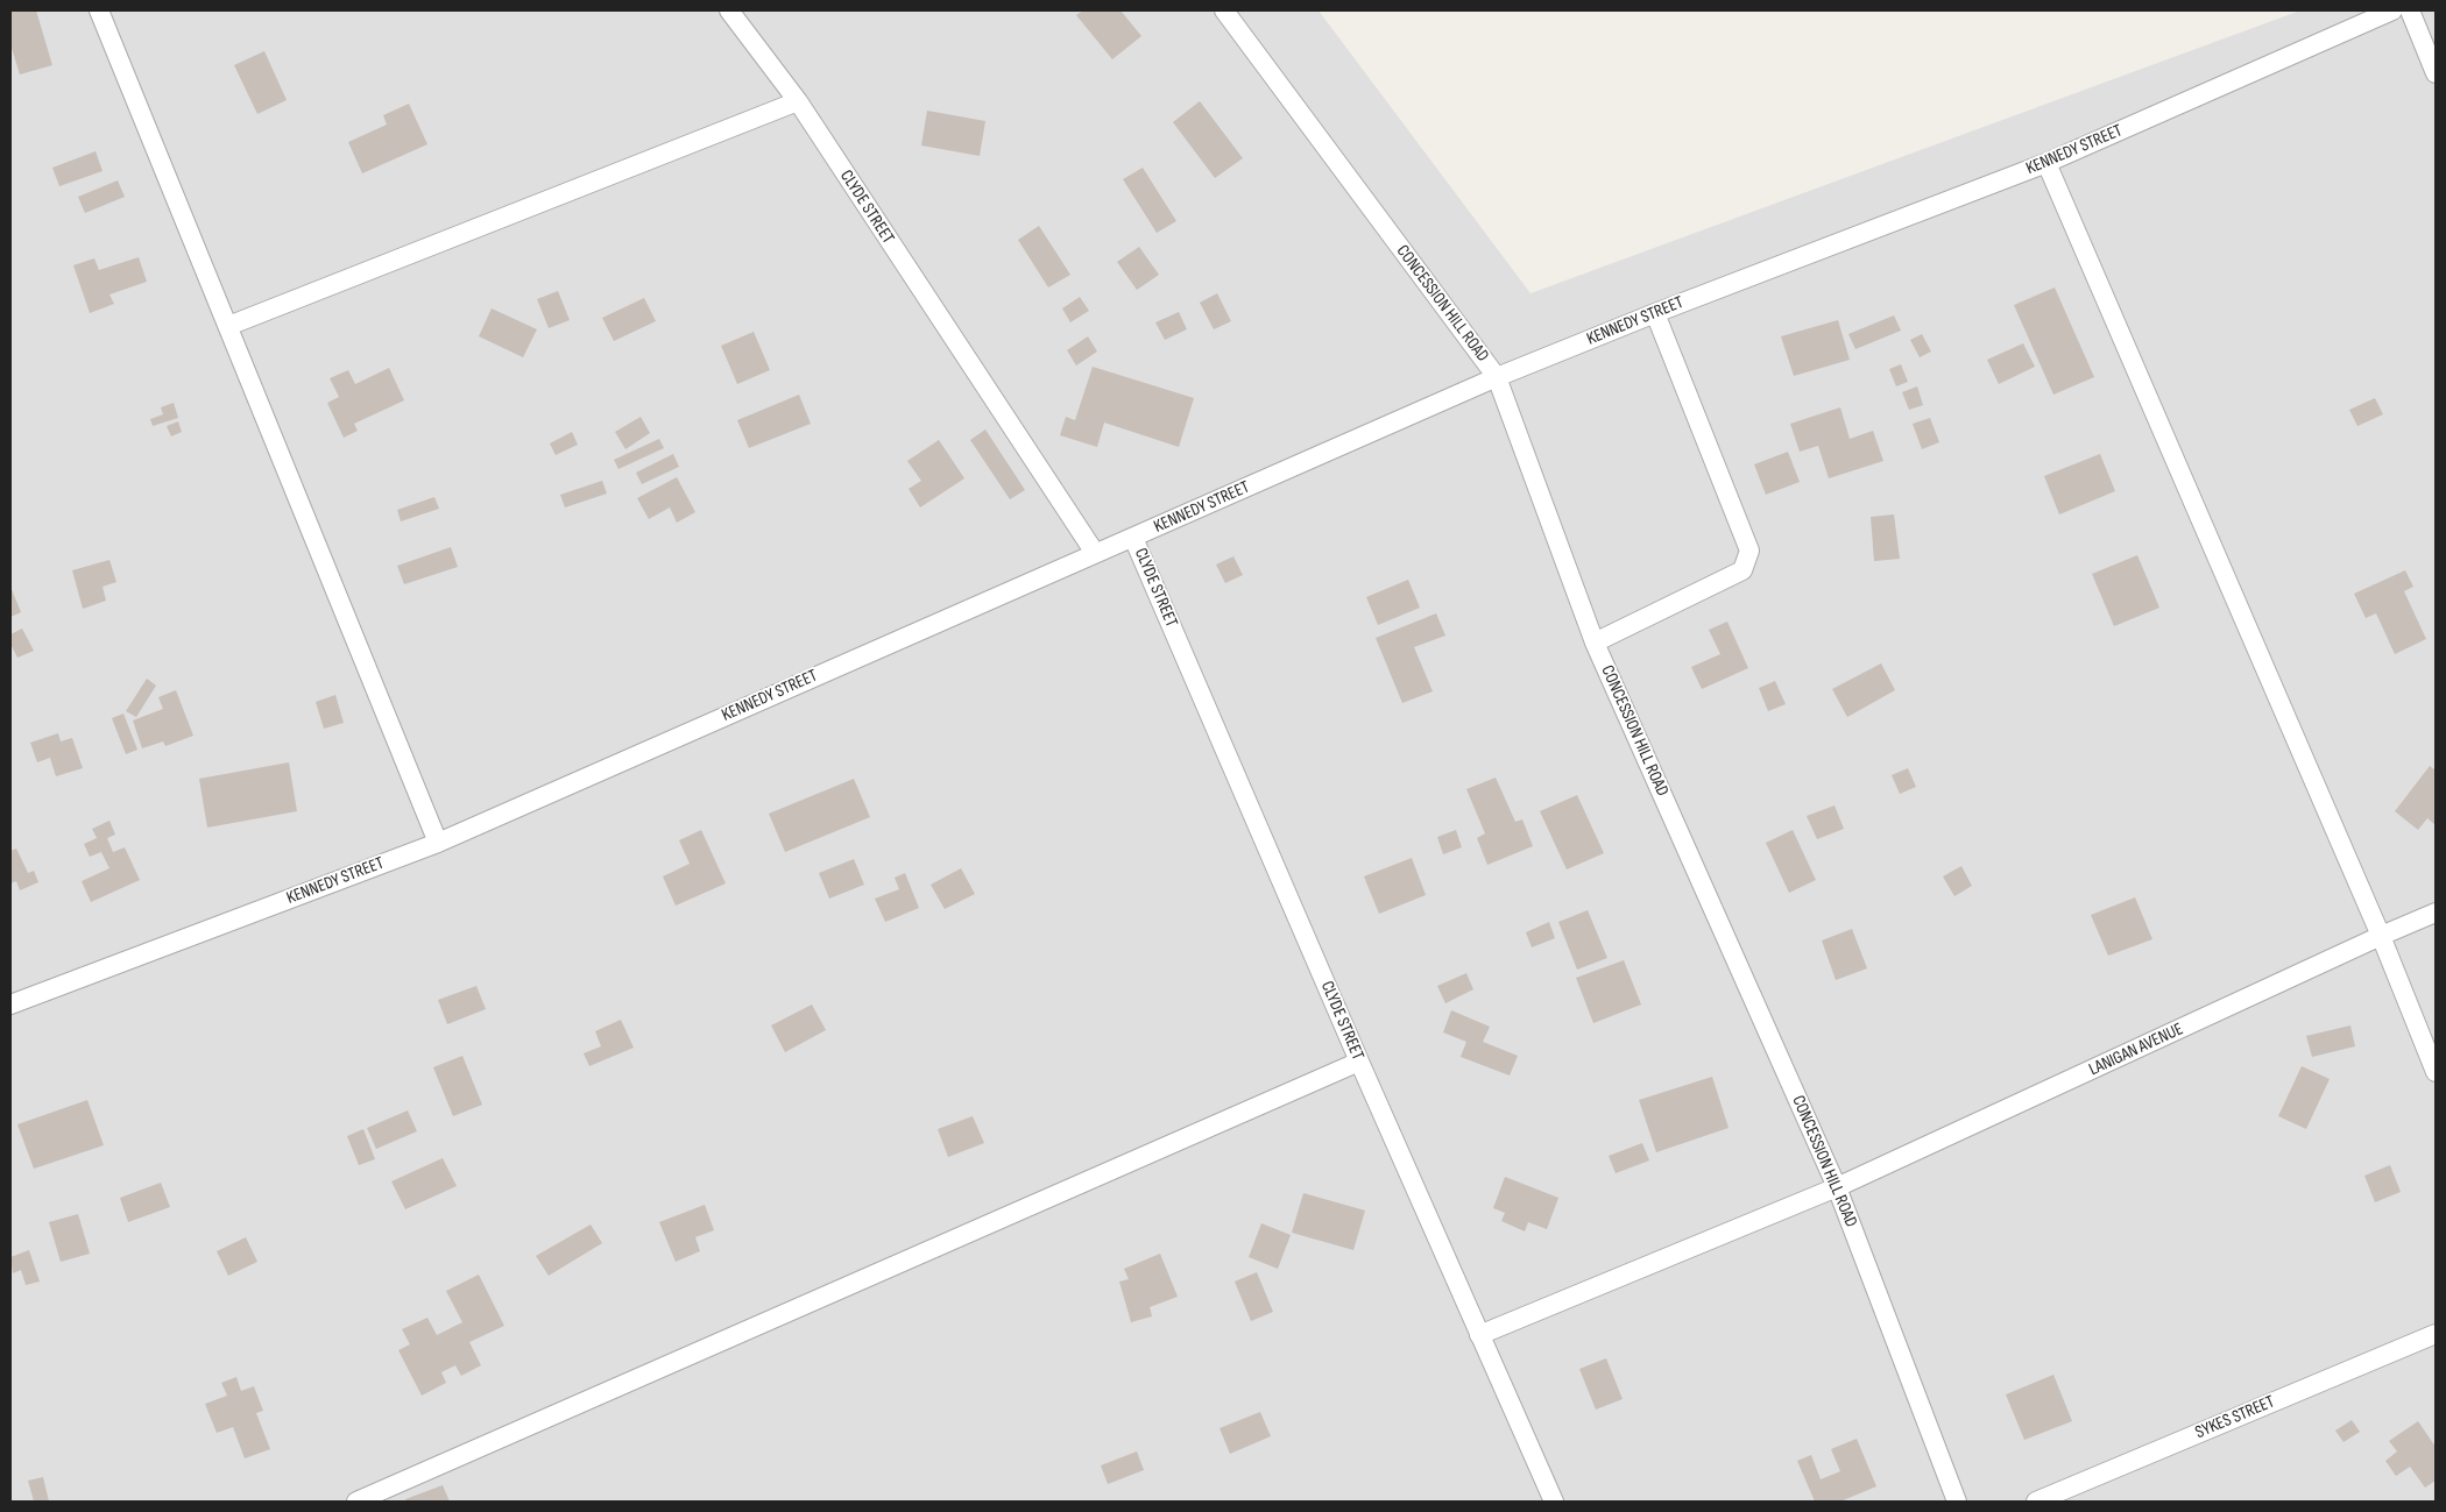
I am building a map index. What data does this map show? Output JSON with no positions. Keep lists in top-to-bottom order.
{
  "streets": {
    "street": [
      "KENNEDY STREET",
      "CLYDE STREET",
      "CONCESSION HILL ROAD",
      "LANIGAN AVENUE",
      "SYKES STREET"
    ]
  },
  "crossings": [
    ["KENNEDY STREET", "CLYDE STREET"],
    ["KENNEDY STREET", "CONCESSION HILL ROAD"],
    ["CLYDE STREET", "LANIGAN AVENUE"],
    ["CONCESSION HILL ROAD", "LANIGAN AVENUE"]
  ]
}
